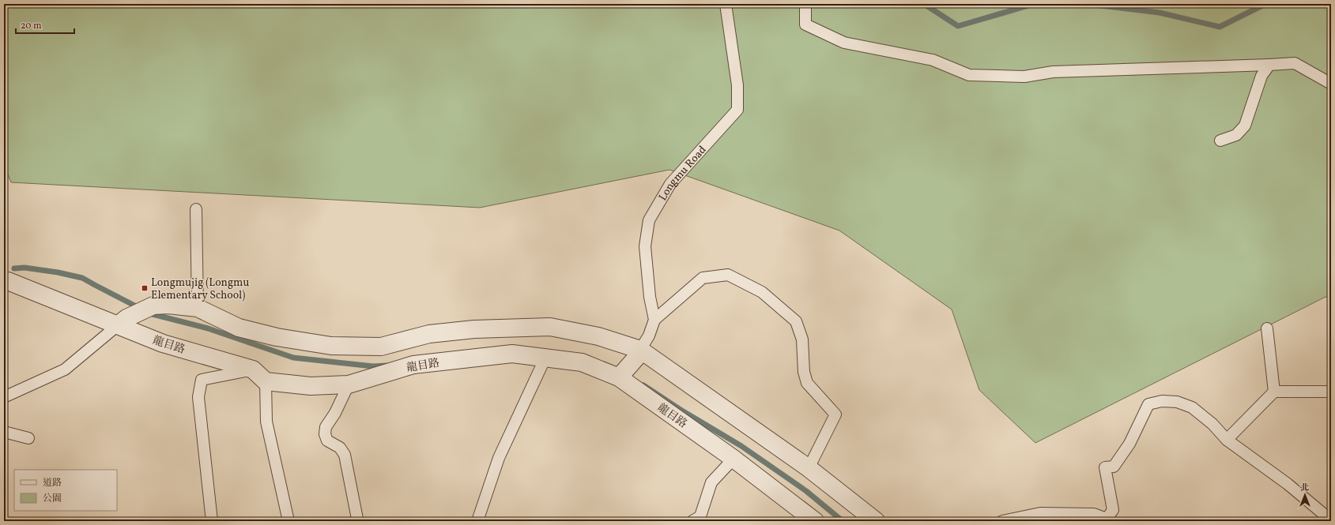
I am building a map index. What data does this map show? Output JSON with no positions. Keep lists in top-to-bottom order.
{
  "streets": {
    "street": ["龍目路"],
    "lane": ["Longmu Road"]
  },
  "places": {
    "transit": ["Longmujig (Longmu Elementary School)"]
  },
  "legend": ["道路", "公園"],
  "scale_bar": "20 m",
  "north": "top"
}
